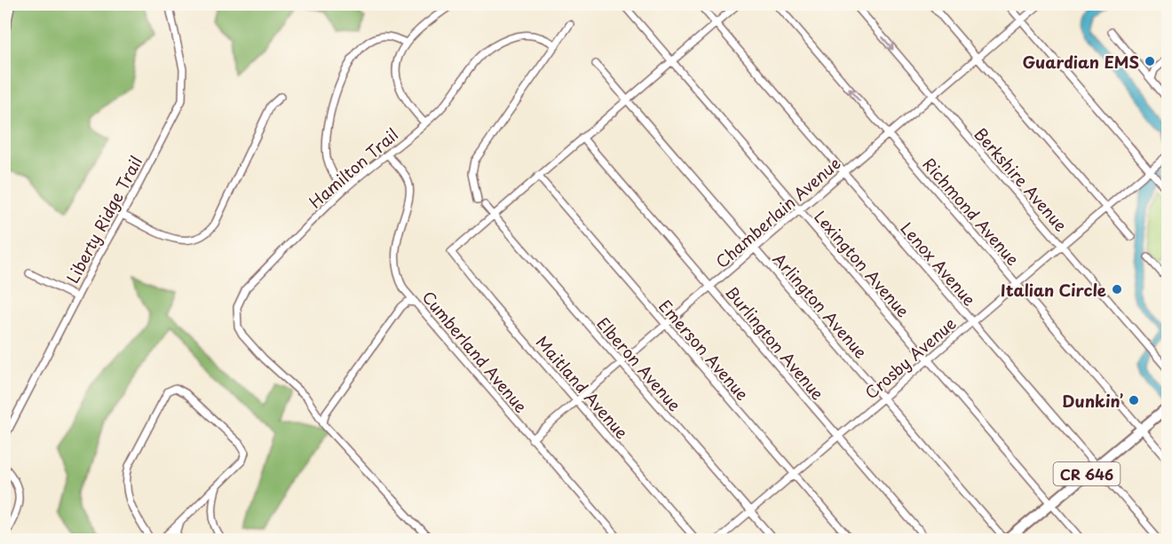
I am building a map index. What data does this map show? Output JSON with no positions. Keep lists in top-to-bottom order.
{
  "streets": {
    "main road": ["CR 646"],
    "street": [
      "Hamilton Trail",
      "Berkshire Avenue",
      "Richmond Avenue",
      "Chamberlain Avenue",
      "Liberty Ridge Trail",
      "Lexington Avenue",
      "Lenox Avenue",
      "Arlington Avenue",
      "Burlington Avenue",
      "Emerson Avenue",
      "Cumberland Avenue",
      "Crosby Avenue",
      "Elberon Avenue",
      "Maitland Avenue"
    ]
  },
  "crossings": [
    ["Hamilton Trail", "Cumberland Avenue"],
    ["Berkshire Avenue", "Chamberlain Avenue"],
    ["Berkshire Avenue", "Crosby Avenue"],
    ["Richmond Avenue", "Chamberlain Avenue"],
    ["Richmond Avenue", "Crosby Avenue"],
    ["Richmond Avenue", "CR 646"],
    ["Chamberlain Avenue", "Lexington Avenue"],
    ["Chamberlain Avenue", "Lenox Avenue"],
    ["Chamberlain Avenue", "Arlington Avenue"],
    ["Chamberlain Avenue", "Burlington Avenue"],
    ["Chamberlain Avenue", "Emerson Avenue"],
    ["Chamberlain Avenue", "Cumberland Avenue"],
    ["Chamberlain Avenue", "Elberon Avenue"],
    ["Chamberlain Avenue", "Maitland Avenue"],
    ["Lexington Avenue", "Crosby Avenue"],
    ["Lexington Avenue", "CR 646"],
    ["Lenox Avenue", "Crosby Avenue"],
    ["Lenox Avenue", "CR 646"],
    ["Arlington Avenue", "Crosby Avenue"],
    ["Arlington Avenue", "CR 646"],
    ["Burlington Avenue", "Crosby Avenue"],
    ["Emerson Avenue", "Crosby Avenue"],
    ["Crosby Avenue", "Elberon Avenue"],
    ["Elberon Avenue", "Maitland Avenue"]
  ],
  "places": ["Guardian EMS", "Italian Circle", "Dunkin’"]
}
